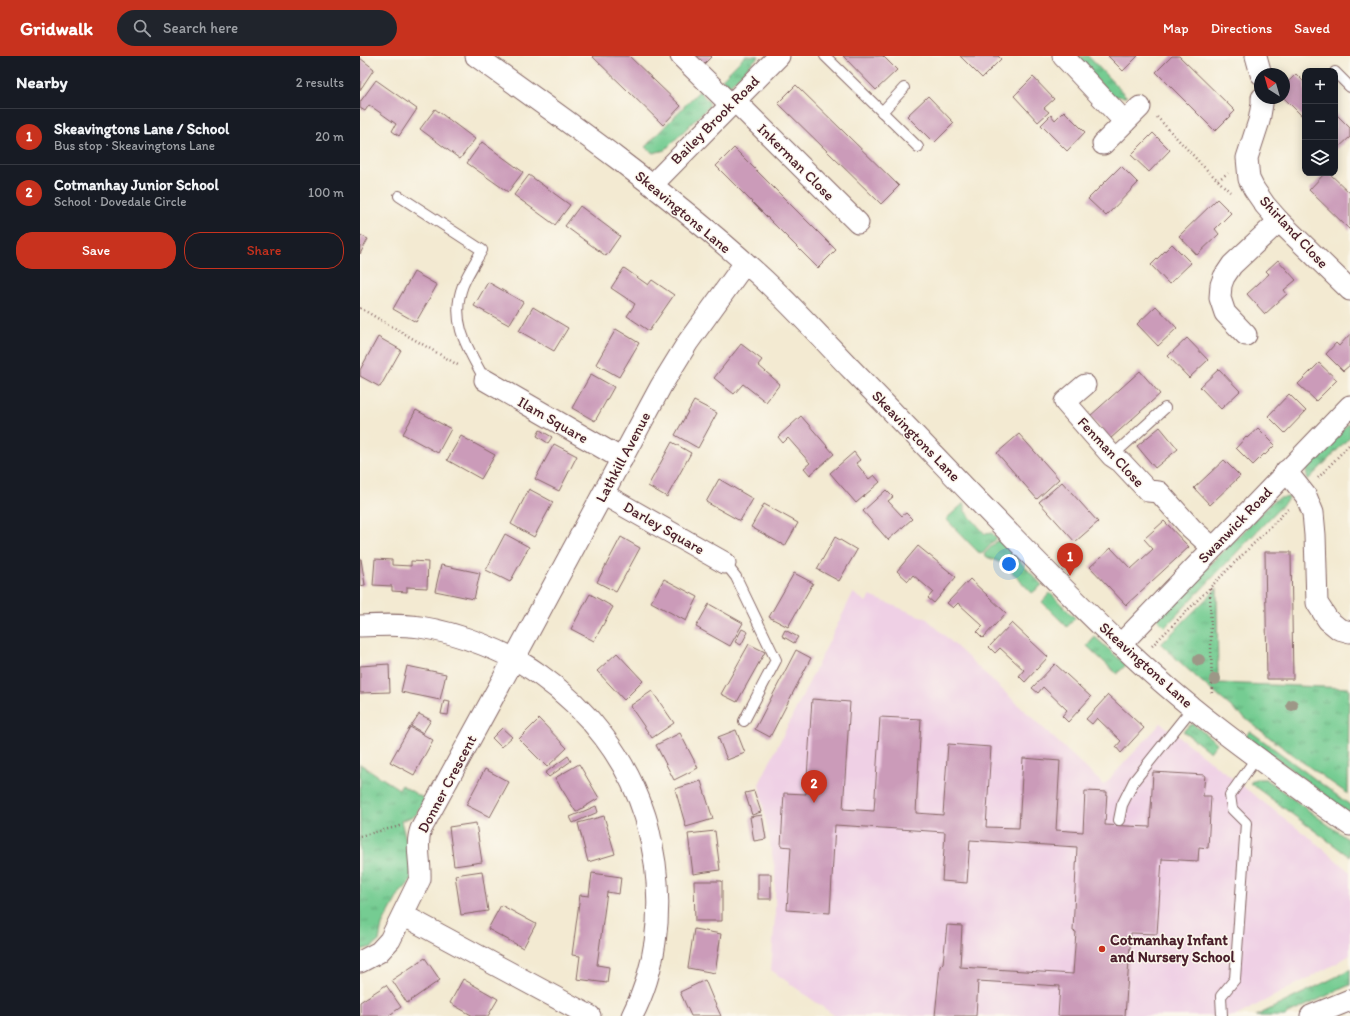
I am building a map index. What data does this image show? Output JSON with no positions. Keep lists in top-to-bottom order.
{
  "streets": {
    "street": [
      "Bailey Brook Road",
      "Inkerman Close",
      "Skeavingtons Lane",
      "Shirland Close",
      "Ilam Square",
      "Fenman Close",
      "Lathkill Avenue",
      "Swanwick Road",
      "Darley Square",
      "Donner Crescent"
    ]
  },
  "crossings": [
    ["Bailey Brook Road", "Inkerman Close"],
    ["Bailey Brook Road", "Skeavingtons Lane"],
    ["Skeavingtons Lane", "Lathkill Avenue"],
    ["Skeavingtons Lane", "Swanwick Road"],
    ["Ilam Square", "Lathkill Avenue"],
    ["Fenman Close", "Swanwick Road"],
    ["Lathkill Avenue", "Darley Square"],
    ["Lathkill Avenue", "Donner Crescent"]
  ],
  "places": ["Cotmanhay Infant and Nursery School"],
  "north": "top left",
  "page": {
    "header": "Gridwalk",
    "search": "Search here",
    "nav": ["Map", "Directions", "Saved"],
    "heading": ["Nearby", "2 results"],
    "map_buttons": ["+", "−"],
    "list": [
      {
        "mark": "1",
        "name": "Skeavingtons Lane / School",
        "note": "Bus stop · Skeavingtons Lane",
        "value": "20 m"
      },
      {
        "mark": "2",
        "name": "Cotmanhay Junior School",
        "note": "School · Dovedale Circle",
        "value": "100 m"
      }
    ],
    "buttons": ["Save", "Share"],
    "pins": ["1", "2"]
  }
}
